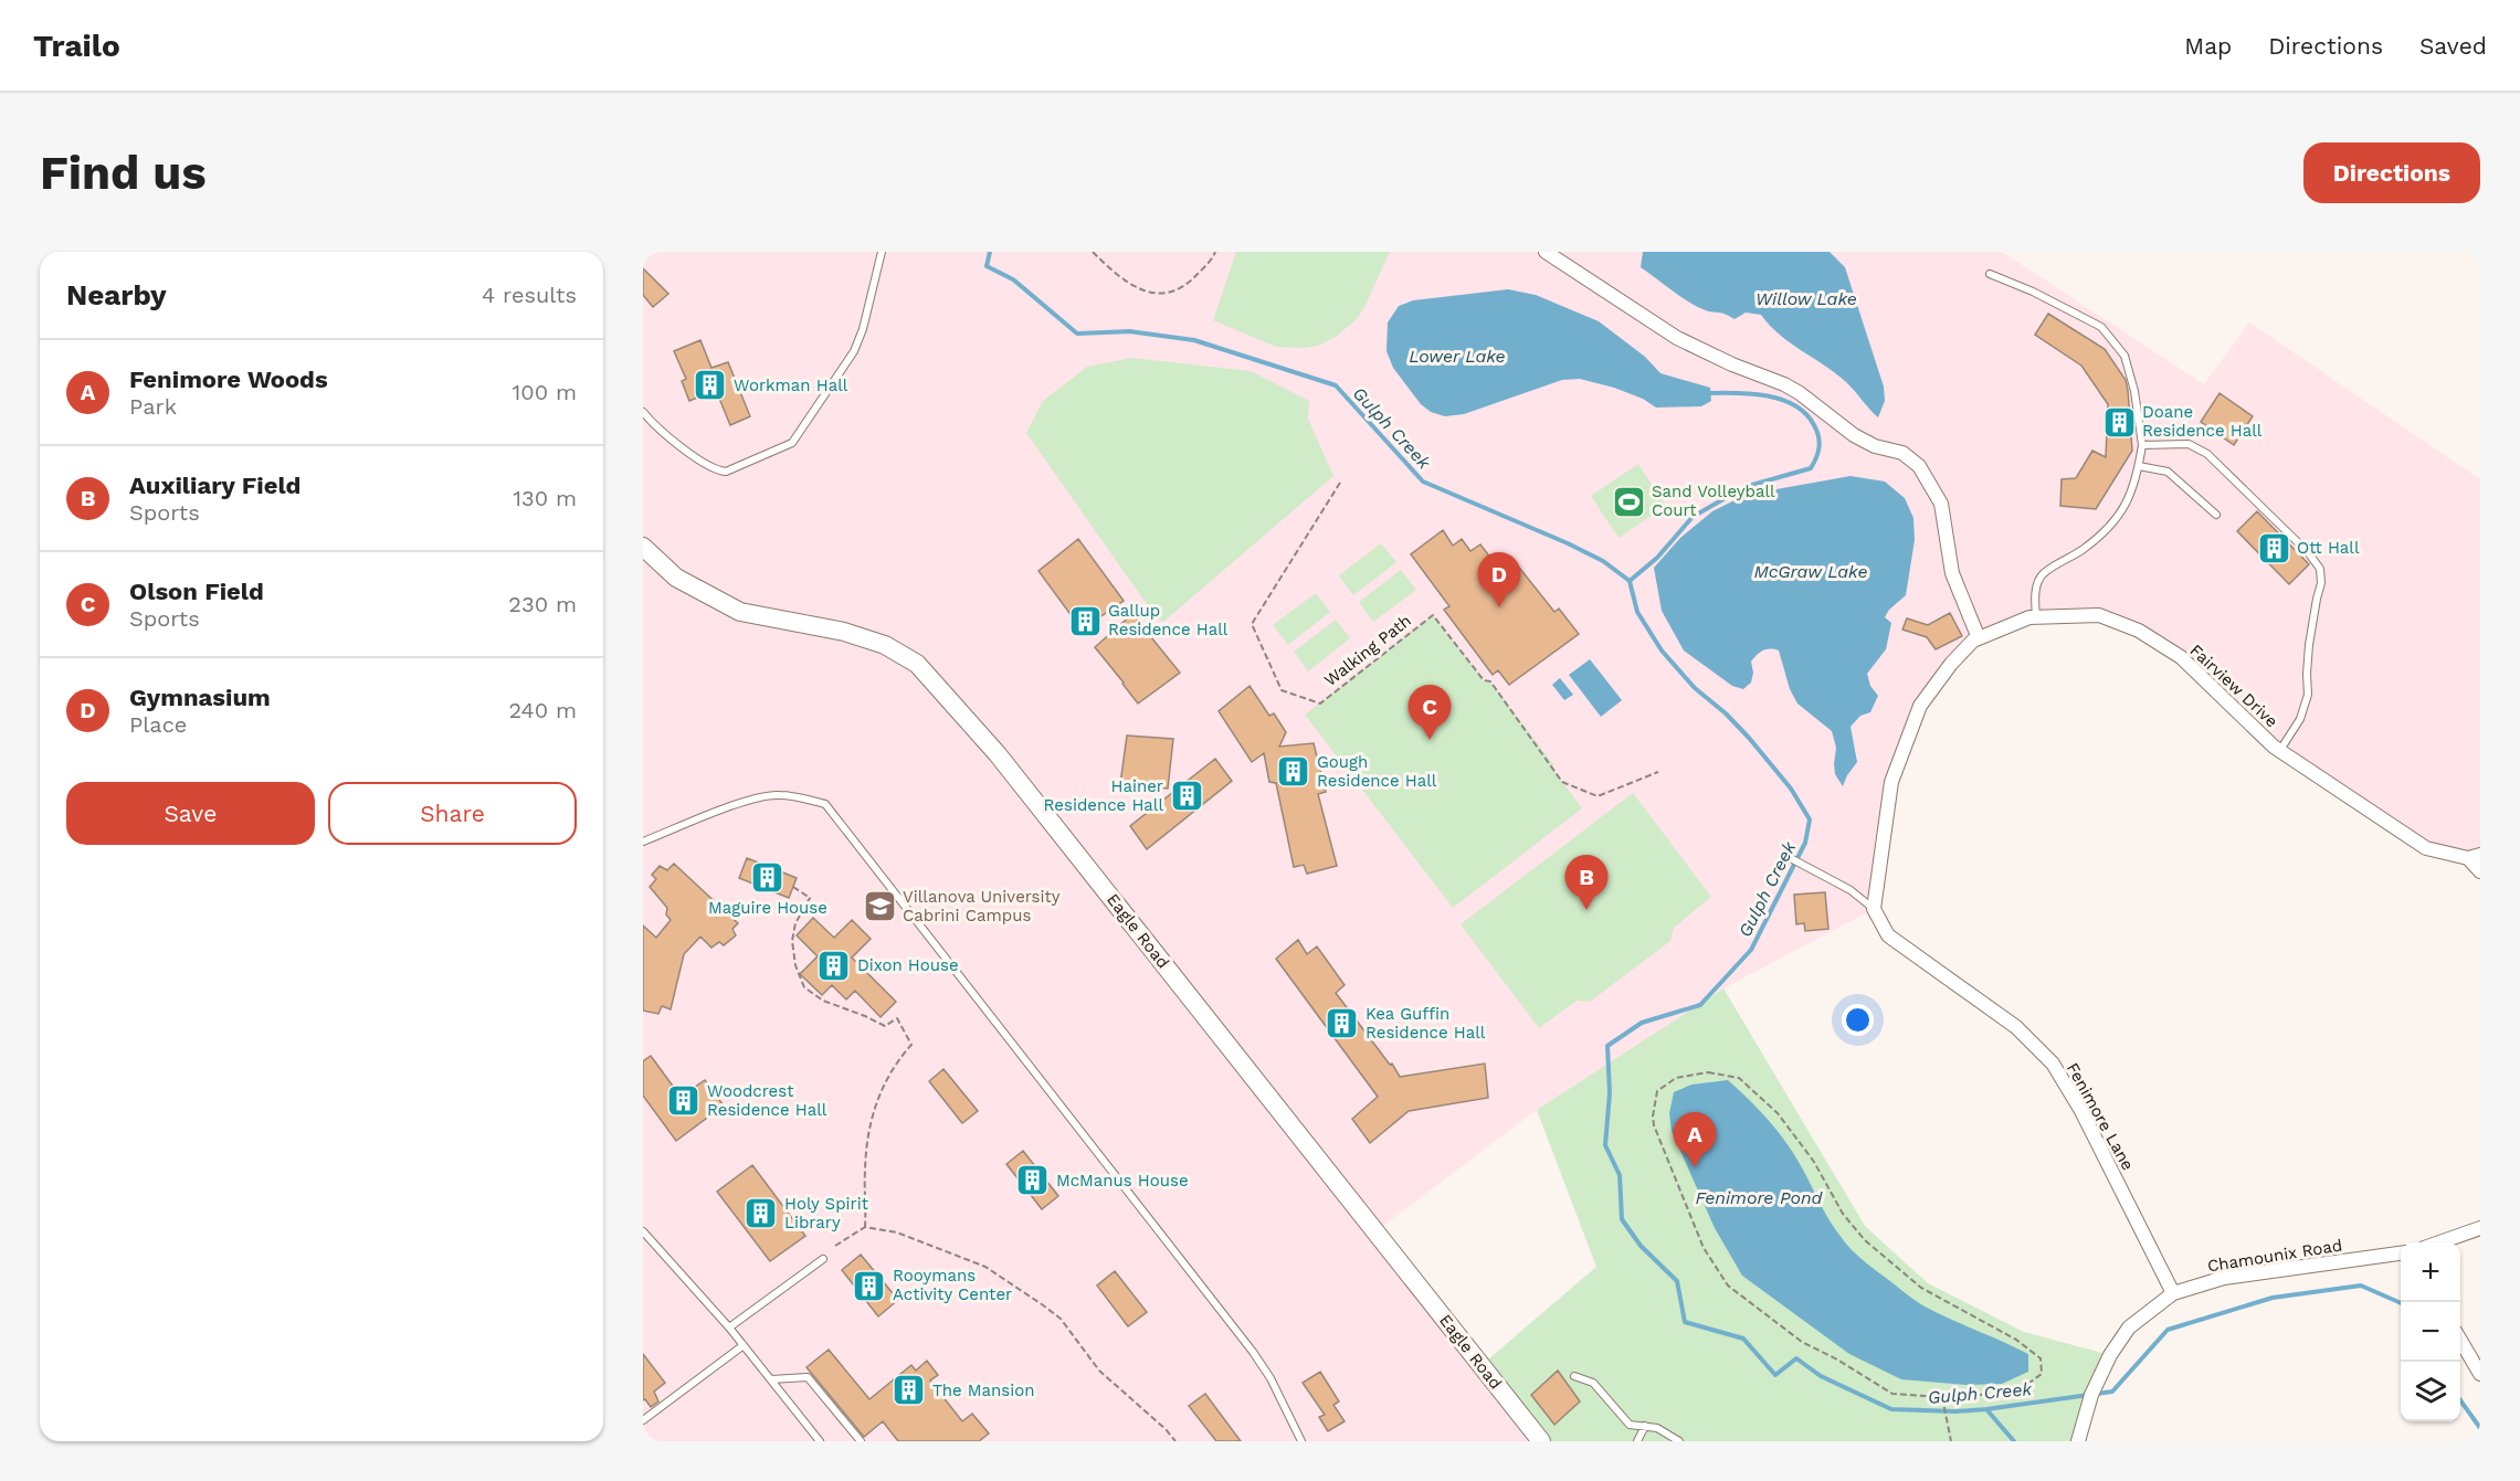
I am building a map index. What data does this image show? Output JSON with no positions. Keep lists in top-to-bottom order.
{
  "streets": {
    "street": [
      "Fairview Drive",
      "Eagle Road",
      "Fenimore Lane",
      "Chamounix Road"
    ],
    "path": ["Walking Path"]
  },
  "crossings": [
    ["Fairview Drive", "Fenimore Lane"],
    ["Fenimore Lane", "Chamounix Road"]
  ],
  "water": [
    "Willow Lake",
    "Lower Lake",
    "Gulph Creek",
    "McGraw Lake",
    "Fenimore Pond"
  ],
  "places": {
    "building": [
      "Workman Hall",
      "Doane Residence Hall",
      "Ott Hall",
      "Gallup Residence Hall",
      "Gough Residence Hall",
      "Hainer Residence Hall",
      "Maguire House",
      "Dixon House",
      "Kea Guffin Residence Hall",
      "Woodcrest Residence Hall",
      "McManus House",
      "Holy Spirit Library",
      "Rooymans Activity Center",
      "The Mansion"
    ],
    "sports": ["Sand Volleyball Court"],
    "school or university": ["Villanova University Cabrini Campus"]
  },
  "page": {
    "header": "Trailo",
    "nav": ["Map", "Directions", "Saved"],
    "buttons": [
      "Directions",
      ["Save", "Share"]
    ],
    "title": "Find us",
    "heading": ["Nearby", "4 results"],
    "list": [
      {
        "mark": "A",
        "name": "Fenimore Woods",
        "note": "Park",
        "value": "100 m"
      },
      {
        "mark": "B",
        "name": "Auxiliary Field",
        "note": "Sports",
        "value": "130 m"
      },
      {
        "mark": "C",
        "name": "Olson Field",
        "note": "Sports",
        "value": "230 m"
      },
      {
        "mark": "D",
        "name": "Gymnasium",
        "note": "Place",
        "value": "240 m"
      }
    ],
    "pins": [
      "D",
      "C",
      "B",
      "A"
    ],
    "map_buttons": ["+", "−"]
  }
}
